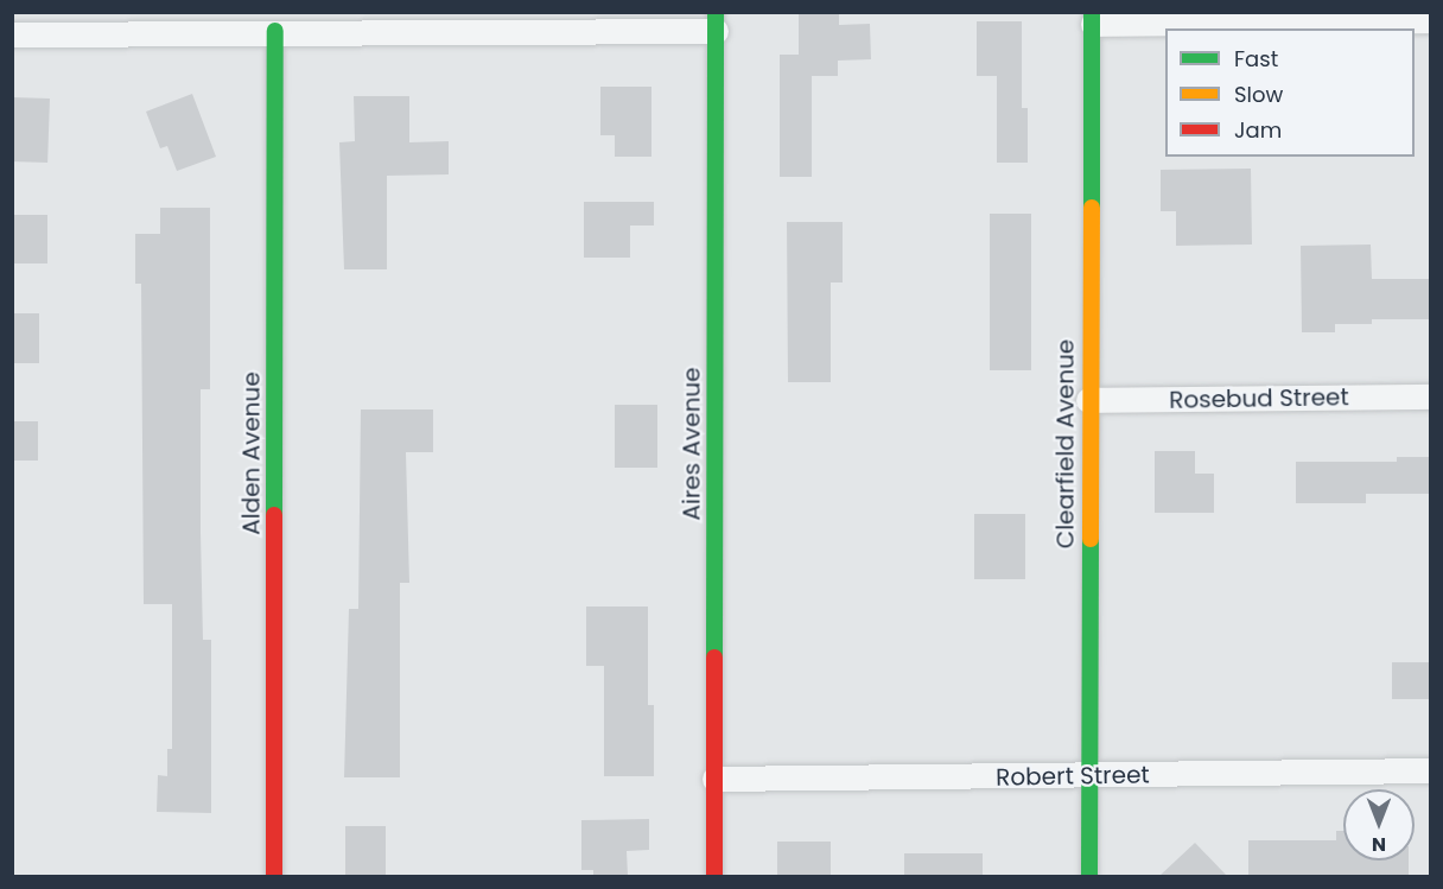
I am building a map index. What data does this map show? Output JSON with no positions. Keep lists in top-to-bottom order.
{
  "streets": {
    "street": [
      "Rosebud Street",
      "Aires Avenue",
      "Clearfield Avenue",
      "Alden Avenue",
      "Robert Street"
    ]
  },
  "crossings": [
    ["Rosebud Street", "Clearfield Avenue"],
    ["Aires Avenue", "Robert Street"],
    ["Clearfield Avenue", "Robert Street"]
  ],
  "legend": ["Fast", "Slow", "Jam"],
  "north": "bottom"
}
